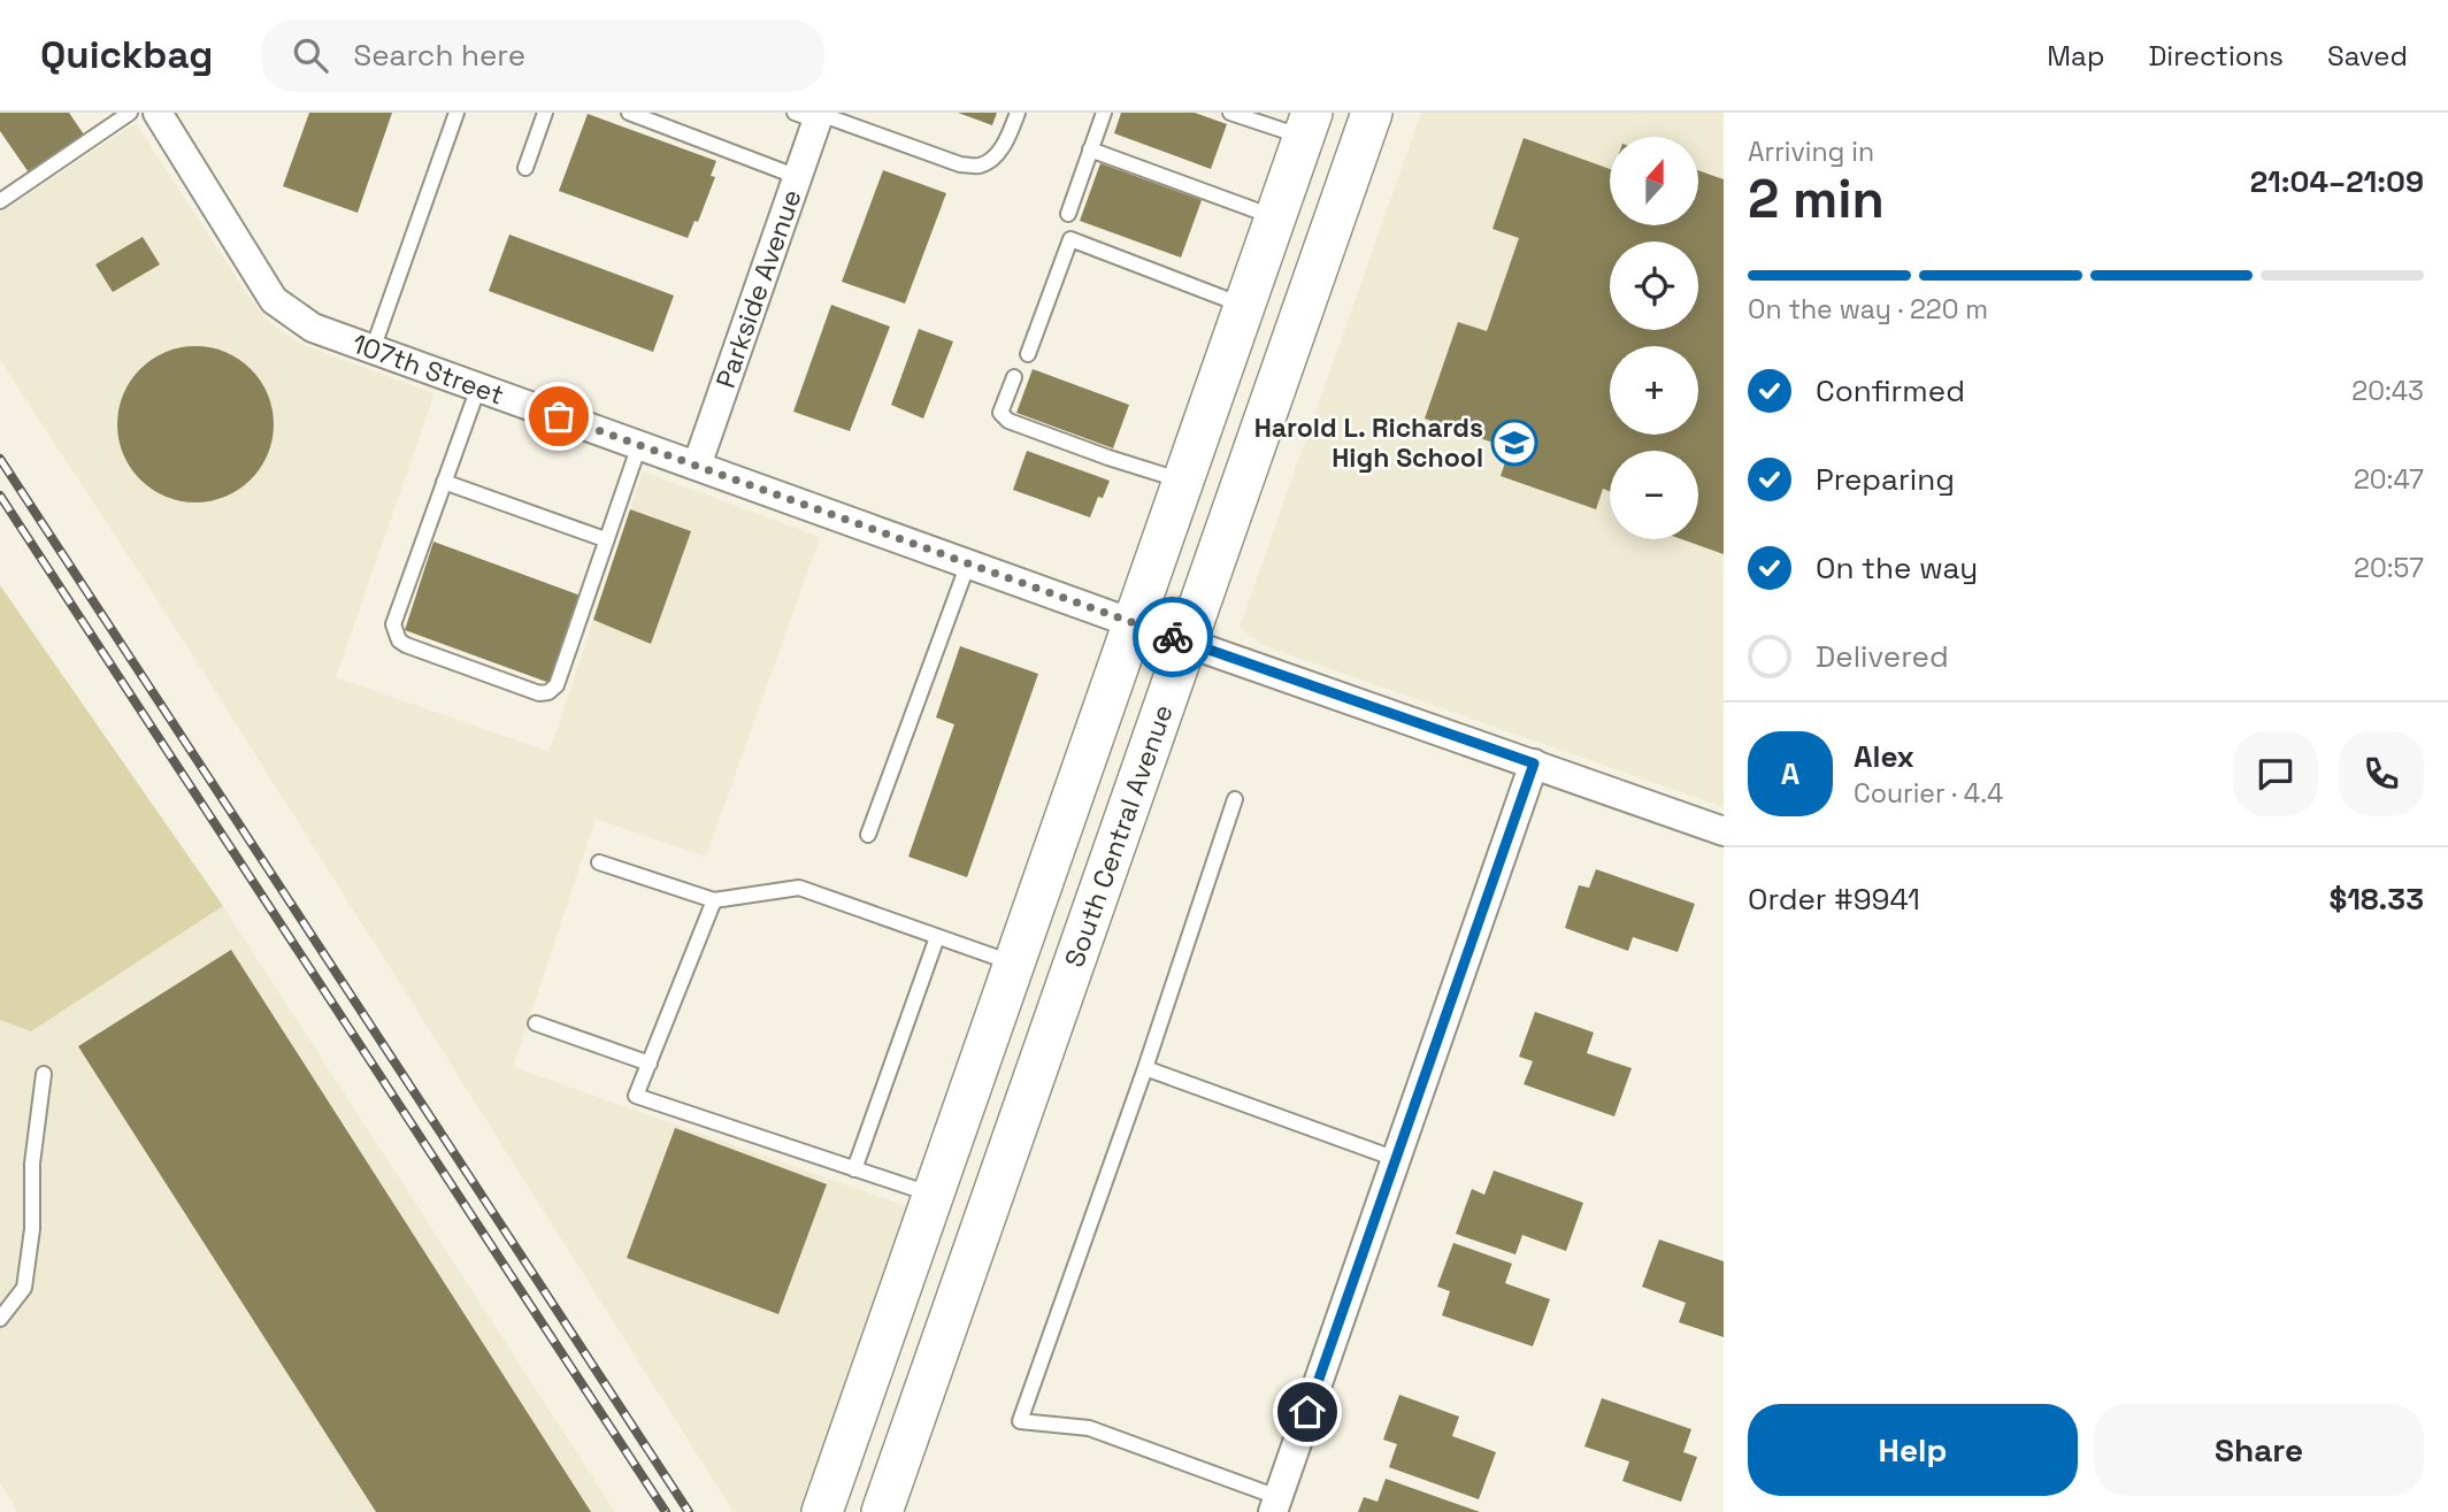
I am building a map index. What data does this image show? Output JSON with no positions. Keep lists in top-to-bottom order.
{
  "streets": {
    "street": ["Parkside Avenue", "107th Street", "South Central Avenue"]
  },
  "crossings": [
    ["Parkside Avenue", "107th Street"],
    ["107th Street", "South Central Avenue"]
  ],
  "places": {
    "school or university": ["Harold L. Richards High School"]
  },
  "north": "top",
  "page": {
    "header": "Quickbag",
    "search": "Search here",
    "nav": ["Map", "Directions", "Saved"],
    "heading": ["2 min", "Arriving in", "21:04–21:09"],
    "panel": [
      "Alex",
      "Courier · 4.4",
      "Order #9941",
      "$18.33"
    ],
    "map_buttons": ["+", "−"],
    "bar": "On the way · 220 m",
    "list": [
      ["Confirmed", "20:43"],
      ["Preparing", "20:47"],
      ["On the way", "20:57"],
      "Delivered"
    ],
    "round": "A",
    "buttons": ["Help", "Share"]
  }
}
